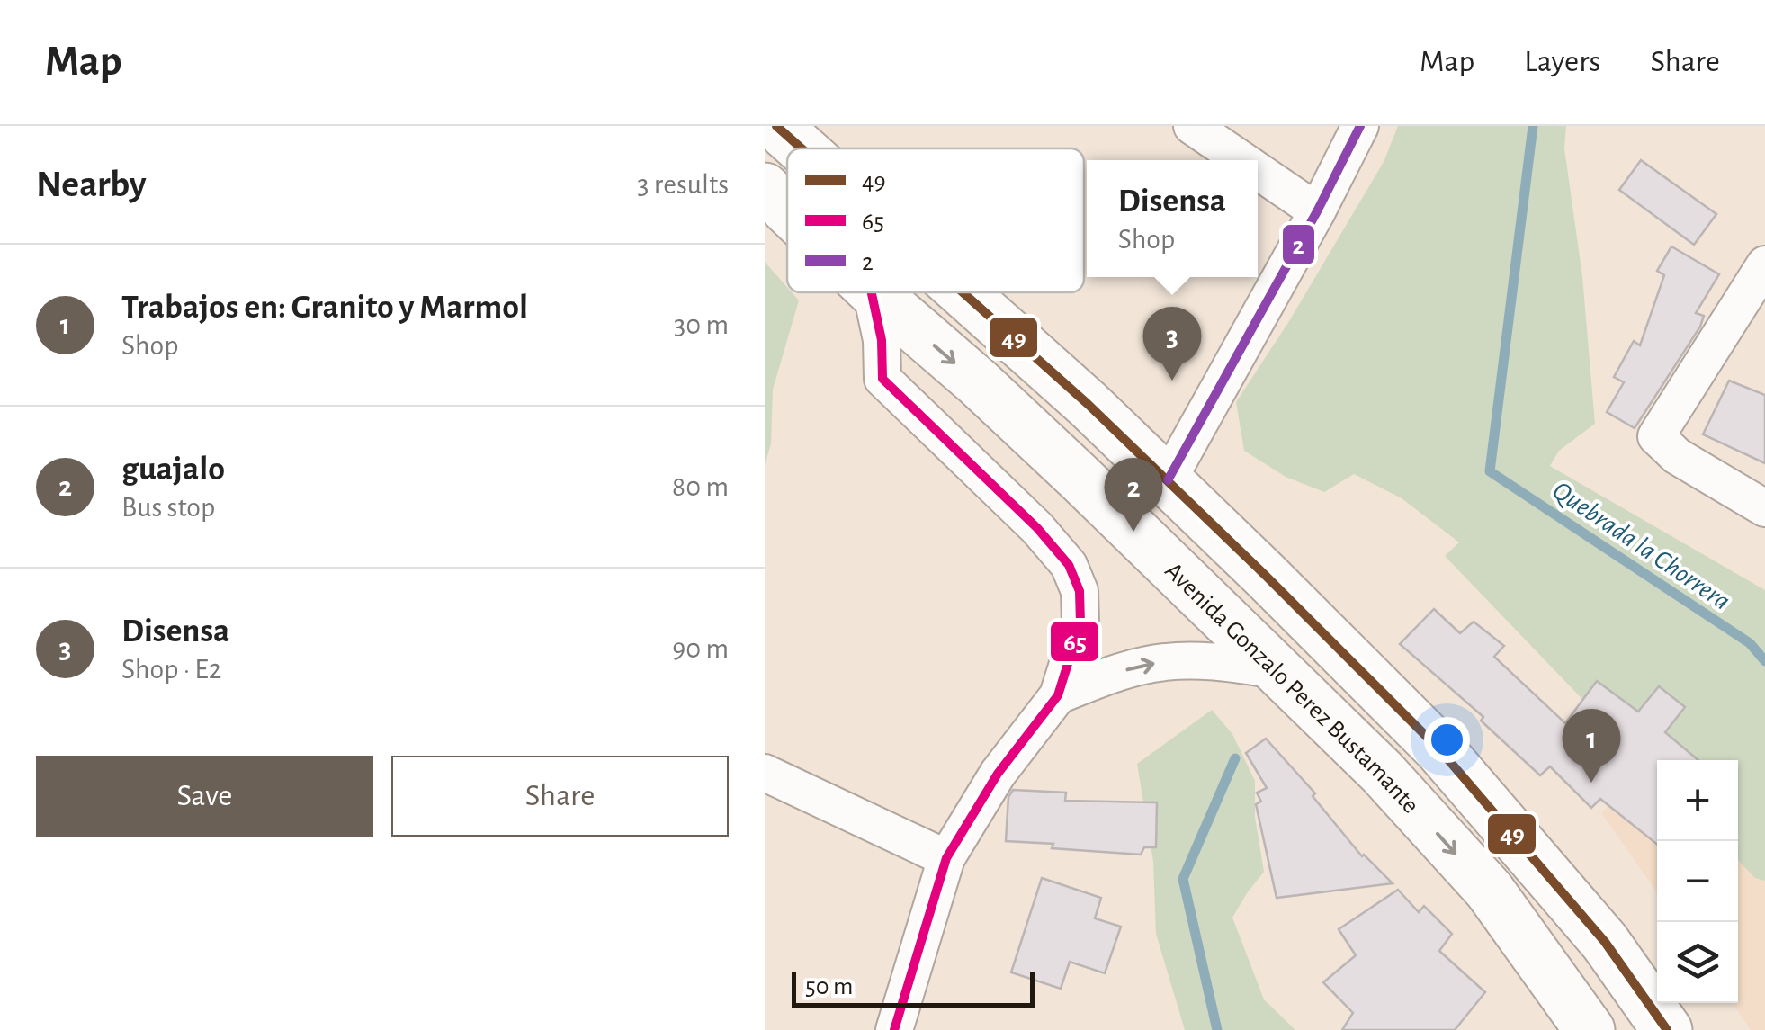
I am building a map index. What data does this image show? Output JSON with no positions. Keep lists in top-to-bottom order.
{
  "streets": {
    "main road": ["Avenida Gonzalo Perez Bustamante"]
  },
  "water": ["Quebrada la Chorrera"],
  "lines": ["transit line 49", "transit line 2", "transit line 65"],
  "legend": ["49", "65", "2"],
  "scale_bar": "50 m",
  "page": {
    "header": "Map",
    "nav": ["Map", "Layers", "Share"],
    "heading": ["Nearby", "3 results"],
    "popup": ["Disensa", "Shop"],
    "list": [
      {
        "mark": "1",
        "name": "Trabajos en: Granito y Marmol",
        "note": "Shop",
        "value": "30 m"
      },
      {
        "mark": "2",
        "name": "guajalo",
        "note": "Bus stop",
        "value": "80 m"
      },
      {
        "mark": "3",
        "name": "Disensa",
        "note": "Shop · E2",
        "value": "90 m"
      }
    ],
    "pins": ["3", "2", "1"],
    "buttons": ["Save", "Share"],
    "map_buttons": ["+", "−"],
    "scale": "50 m"
  }
}
